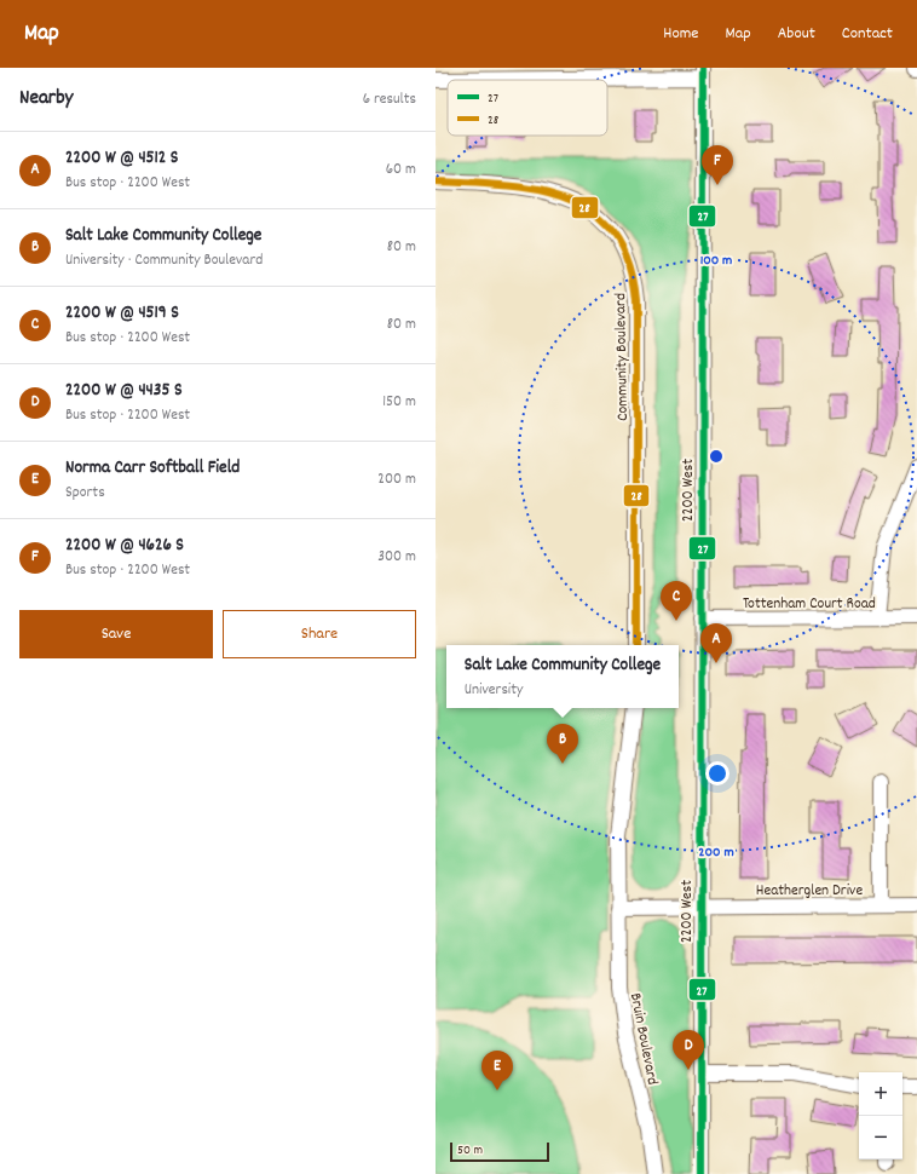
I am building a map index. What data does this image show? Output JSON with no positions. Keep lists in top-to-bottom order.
{
  "streets": {
    "street": [
      "Community Boulevard",
      "2200 West",
      "Tottenham Court Road",
      "Heatherglen Drive",
      "Bruin Boulevard"
    ]
  },
  "crossings": [
    ["2200 West", "Tottenham Court Road"],
    ["2200 West", "Heatherglen Drive"],
    ["Heatherglen Drive", "Bruin Boulevard"]
  ],
  "lines": ["transit line 27", "transit line 28"],
  "legend": ["27", "28"],
  "scale_bar": "50 m",
  "page": {
    "header": "Map",
    "nav": [
      "Home",
      "Map",
      "About",
      "Contact"
    ],
    "heading": ["Nearby", "6 results"],
    "list": [
      {
        "mark": "A",
        "name": "2200 W @ 4512 S",
        "note": "Bus stop · 2200 West",
        "value": "60 m"
      },
      {
        "mark": "B",
        "name": "Salt Lake Community College",
        "note": "University · Community Boulevard",
        "value": "80 m"
      },
      {
        "mark": "C",
        "name": "2200 W @ 4519 S",
        "note": "Bus stop · 2200 West",
        "value": "80 m"
      },
      {
        "mark": "D",
        "name": "2200 W @ 4435 S",
        "note": "Bus stop · 2200 West",
        "value": "150 m"
      },
      {
        "mark": "E",
        "name": "Norma Carr Softball Field",
        "note": "Sports",
        "value": "200 m"
      },
      {
        "mark": "F",
        "name": "2200 W @ 4626 S",
        "note": "Bus stop · 2200 West",
        "value": "300 m"
      }
    ],
    "pins": [
      "F",
      "C",
      "A",
      "B",
      "D",
      "E"
    ],
    "buttons": ["Save", "Share"],
    "popup": ["Salt Lake Community College", "University"],
    "map_buttons": ["+", "−"],
    "scale": "50 m"
  },
  "rings": ["100 m", "200 m"]
}
